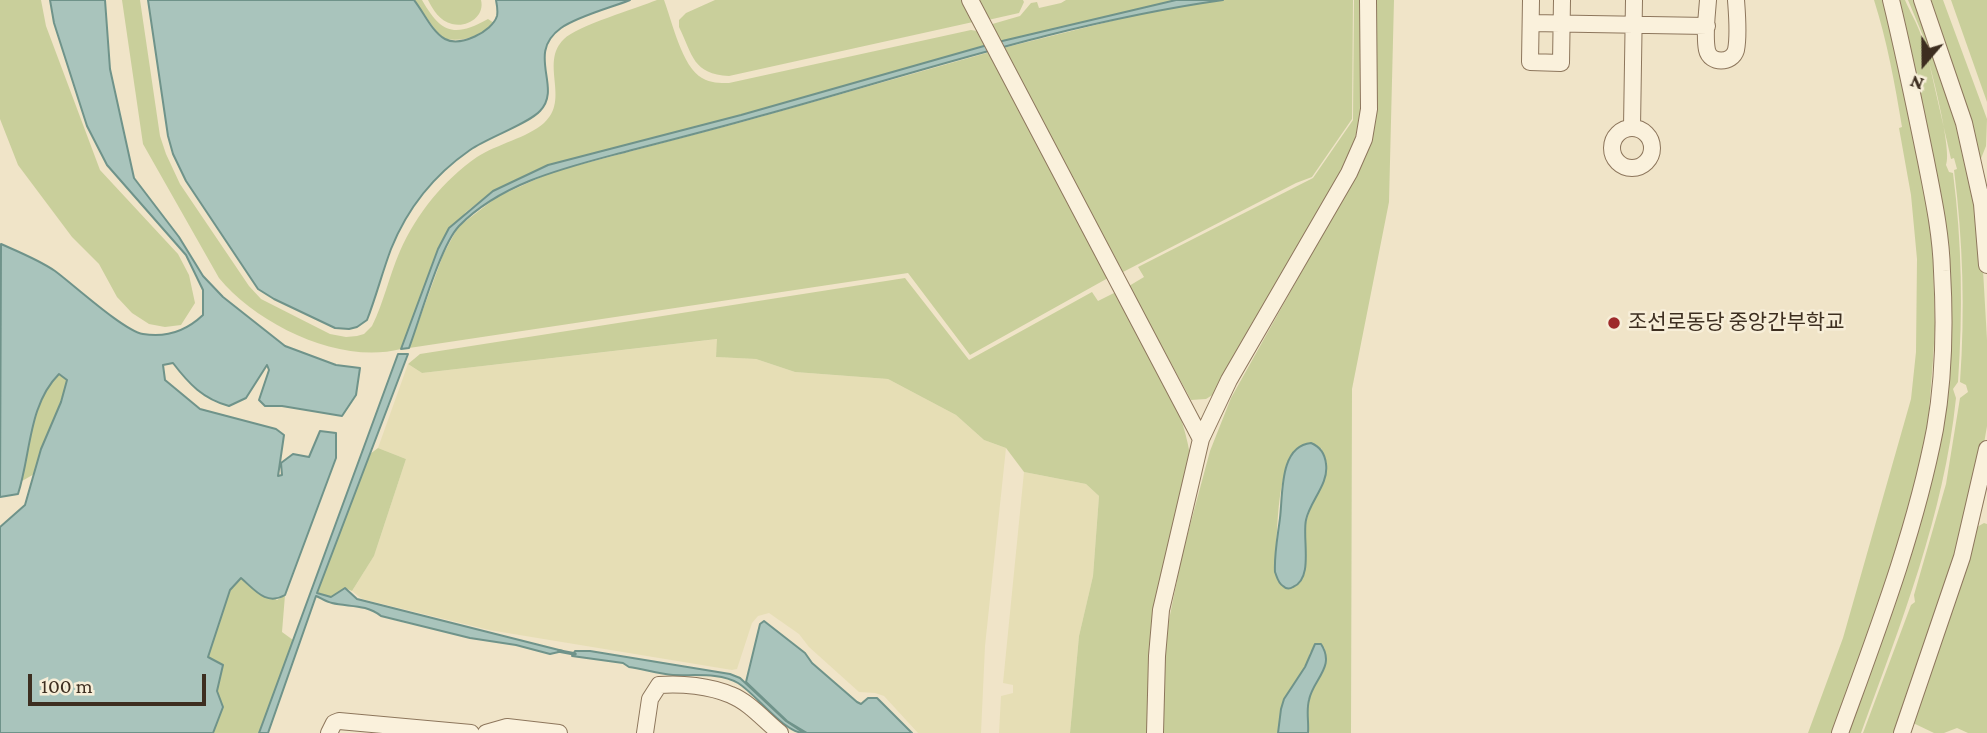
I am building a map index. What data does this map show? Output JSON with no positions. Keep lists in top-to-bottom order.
{
  "places": ["조선로동당 중앙간부학교"],
  "scale_bar": "100 m",
  "north": "bottom"
}
